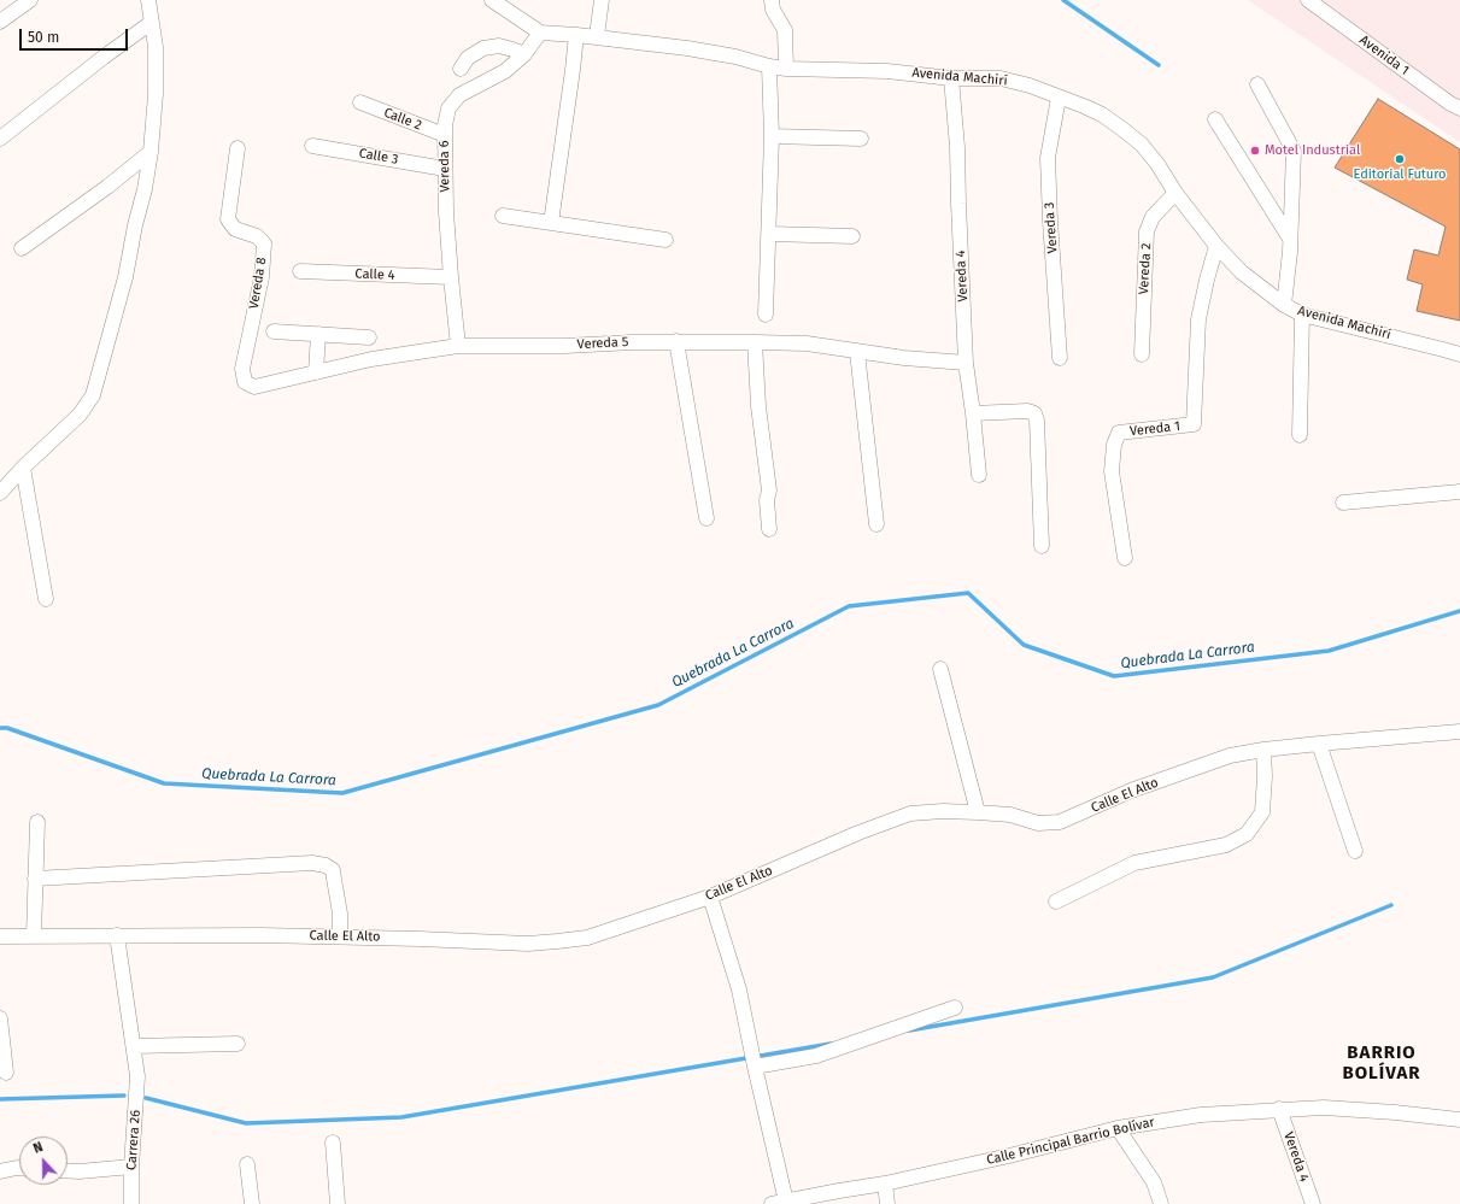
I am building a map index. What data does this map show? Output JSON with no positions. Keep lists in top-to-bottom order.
{
  "streets": {
    "street": [
      "Avenida 1",
      "Avenida Machirí",
      "Calle 2",
      "Calle 3",
      "Vereda 6",
      "Vereda 3",
      "Vereda 2",
      "Calle 4",
      "Vereda 4",
      "Vereda 8",
      "Vereda 5",
      "Vereda 1",
      "Calle El Alto",
      "Carrera 26",
      "Calle Principal Barrio Bolívar"
    ]
  },
  "crossings": [
    ["Avenida Machirí", "Vereda 6"],
    ["Avenida Machirí", "Vereda 3"],
    ["Avenida Machirí", "Vereda 2"],
    ["Avenida Machirí", "Vereda 4"],
    ["Avenida Machirí", "Vereda 1"],
    ["Calle 2", "Vereda 6"],
    ["Calle 3", "Vereda 6"],
    ["Vereda 6", "Calle 4"],
    ["Vereda 6", "Vereda 5"],
    ["Vereda 4", "Vereda 5"],
    ["Vereda 4", "Calle Principal Barrio Bolívar"],
    ["Vereda 8", "Vereda 5"],
    ["Calle El Alto", "Carrera 26"]
  ],
  "districts": ["BARRIO BOLÍVAR"],
  "water": ["Quebrada La Carrora"],
  "places": ["Motel Industrial", "Editorial Futuro"],
  "scale_bar": "50 m",
  "north": "top"
}
